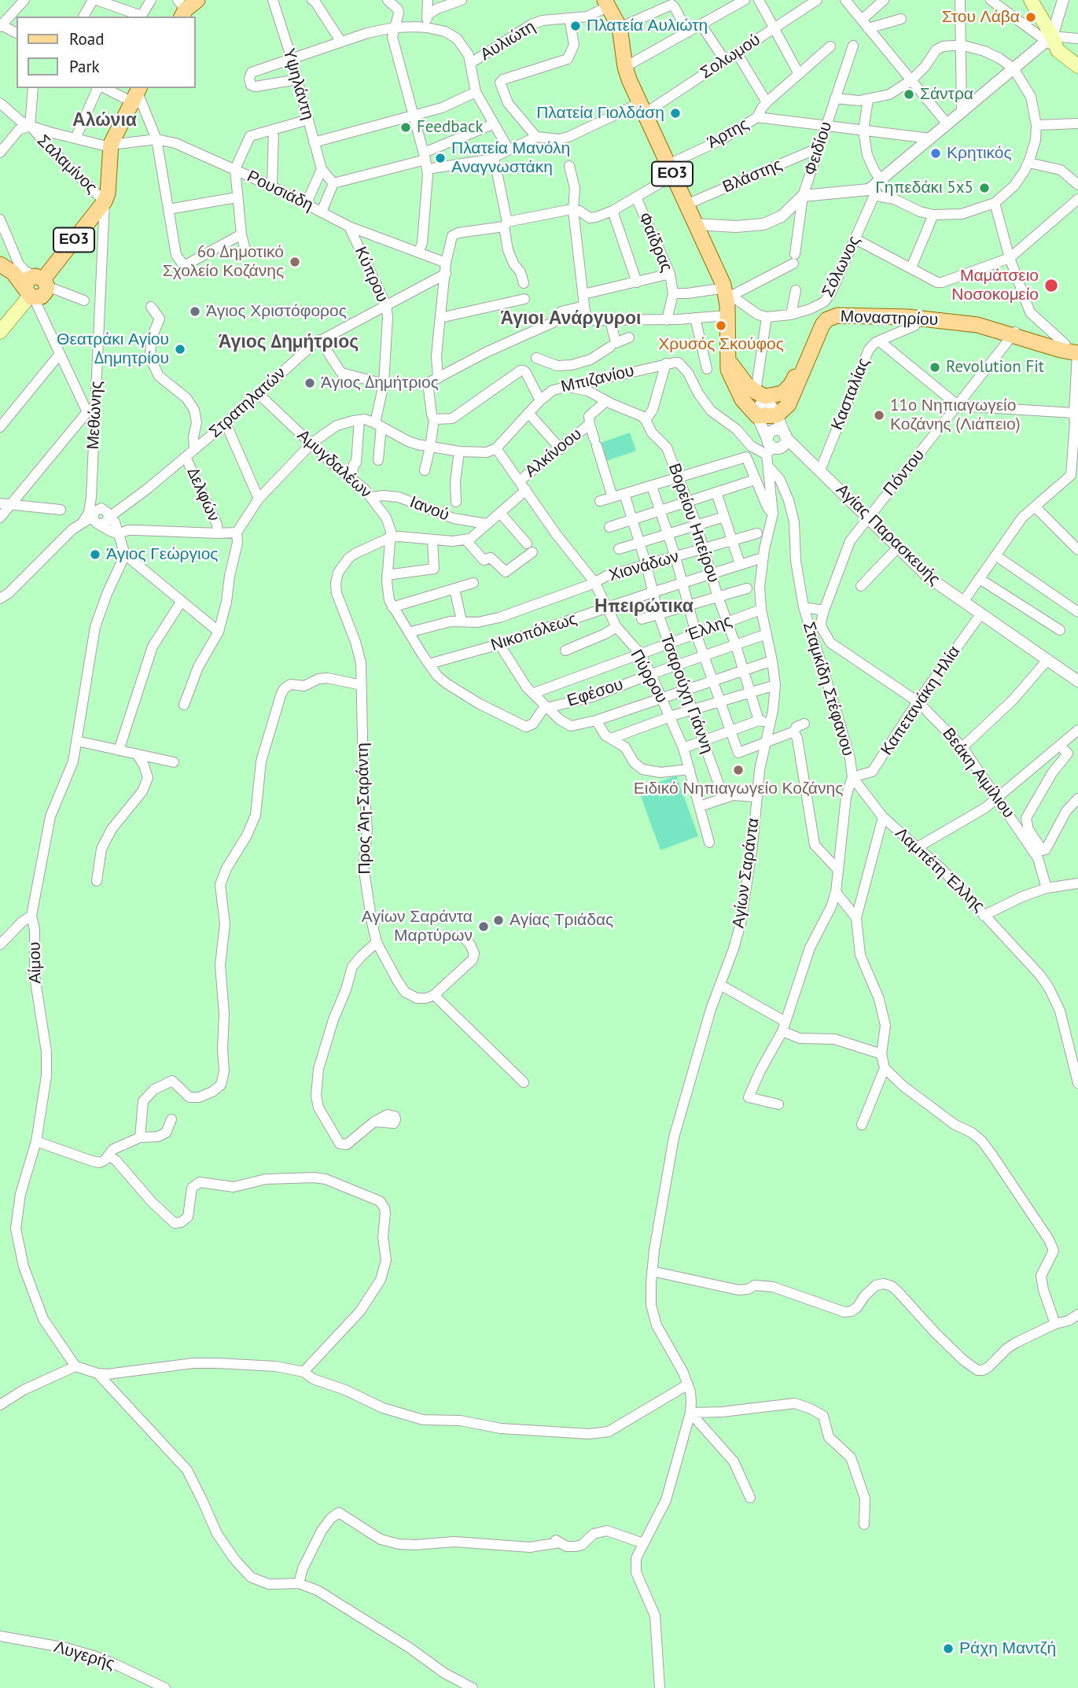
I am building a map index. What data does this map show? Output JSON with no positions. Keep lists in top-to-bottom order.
{
  "streets": {
    "main road": ["ΕΟ3", "Μοναστηρίου"],
    "street": [
      "Αυλιώτη",
      "Σολωμού",
      "Υψηλάντη",
      "Άρτης",
      "Φειδίου",
      "Σαλαμίνος",
      "Βλάστης",
      "Ρουσιάδη",
      "Φαίδρας",
      "Σόλωνος",
      "Κύπρου",
      "Μπιζανίου",
      "Κασταλίας",
      "Στρατηλατών",
      "Μεθώνης",
      "Αλκίνοου",
      "Αμυγδαλέων",
      "Πόντου",
      "Δελφών",
      "Ιανού",
      "Βορείου Ηπείρου",
      "Αγίας Παρασκευής",
      "Χιονάδων",
      "Έλλης",
      "Νικοπόλεως",
      "Πύρρου",
      "Σταμκίδη Στέφανου",
      "Εφέσου",
      "Τσαρούχη Γιάννη",
      "Καπετανάκη Ηλία",
      "Βεάκη Αιμίλιου",
      "Προς Άη-Σαράντη",
      "Λαμπέτη Έλλης",
      "Αγίων Σαράντα",
      "Αίμου",
      "Λυγερής"
    ]
  },
  "crossings": [
    ["Αυλιώτη", "ΕΟ3"],
    ["Σολωμού", "ΕΟ3"],
    ["Άρτης", "ΕΟ3"],
    ["Άρτης", "Φαίδρας"],
    ["Φειδίου", "ΕΟ3"],
    ["Φειδίου", "Βλάστης"],
    ["Σαλαμίνος", "ΕΟ3"],
    ["Σαλαμίνος", "Ρουσιάδη"],
    ["Σαλαμίνος", "Μεθώνης"],
    ["ΕΟ3", "Βλάστης"],
    ["ΕΟ3", "Ρουσιάδη"],
    ["ΕΟ3", "Μοναστηρίου"],
    ["ΕΟ3", "Μεθώνης"],
    ["Ρουσιάδη", "Κύπρου"],
    ["Κύπρου", "Στρατηλατών"],
    ["Μοναστηρίου", "Κασταλίας"],
    ["Μοναστηρίου", "Πόντου"],
    ["Μπιζανίου", "Βορείου Ηπείρου"],
    ["Μπιζανίου", "Πύρρου"],
    ["Κασταλίας", "Αγίας Παρασκευής"],
    ["Στρατηλατών", "Αμυγδαλέων"],
    ["Στρατηλατών", "Δελφών"],
    ["Αλκίνοου", "Βορείου Ηπείρου"],
    ["Αλκίνοου", "Πύρρου"],
    ["Αμυγδαλέων", "Ιανού"],
    ["Αμυγδαλέων", "Χιονάδων"],
    ["Αμυγδαλέων", "Νικοπόλεως"],
    ["Αμυγδαλέων", "Εφέσου"],
    ["Αμυγδαλέων", "Προς Άη-Σαράντη"],
    ["Πόντου", "Αγίας Παρασκευής"],
    ["Πόντου", "Βεάκη Αιμίλιου"],
    ["Βορείου Ηπείρου", "Χιονάδων"],
    ["Βορείου Ηπείρου", "Έλλης"],
    ["Βορείου Ηπείρου", "Νικοπόλεως"],
    ["Βορείου Ηπείρου", "Εφέσου"],
    ["Αγίας Παρασκευής", "Καπετανάκη Ηλία"],
    ["Αγίας Παρασκευής", "Αγίων Σαράντα"],
    ["Χιονάδων", "Πύρρου"],
    ["Χιονάδων", "Τσαρούχη Γιάννη"],
    ["Έλλης", "Πύρρου"],
    ["Έλλης", "Τσαρούχη Γιάννη"],
    ["Έλλης", "Αγίων Σαράντα"],
    ["Νικοπόλεως", "Πύρρου"],
    ["Νικοπόλεως", "Τσαρούχη Γιάννη"],
    ["Νικοπόλεως", "Αγίων Σαράντα"],
    ["Πύρρου", "Εφέσου"],
    ["Σταμκίδη Στέφανου", "Καπετανάκη Ηλία"],
    ["Σταμκίδη Στέφανου", "Λαμπέτη Έλλης"],
    ["Σταμκίδη Στέφανου", "Αγίων Σαράντα"],
    ["Εφέσου", "Τσαρούχη Γιάννη"],
    ["Εφέσου", "Αγίων Σαράντα"],
    ["Καπετανάκη Ηλία", "Βεάκη Αιμίλιου"],
    ["Καπετανάκη Ηλία", "Λαμπέτη Έλλης"],
    ["Βεάκη Αιμίλιου", "Λαμπέτη Έλλης"]
  ],
  "districts": [
    "Αλώνια",
    "Άγιοι Ανάργυροι",
    "Άγιος Δημήτριος",
    "Ηπειρώτικα"
  ],
  "places": [
    "Στου Λάβα",
    "Πλατεία Αυλιώτη",
    "Σάντρα",
    "Πλατεία Γιολδάση",
    "Feedback",
    "Κρητικός",
    "Πλατεία Μανόλη Αναγνωστάκη",
    "Γηπεδάκι 5x5",
    "6ο Δημοτικό Σχολείο Κοζάνης",
    "Μαμάτσειο Νοσοκομείο",
    "Άγιος Χριστόφορος",
    "Χρυσός Σκούφος",
    "Θεατράκι Αγίου Δημητρίου",
    "Revolution Fit",
    "Άγιος Δημήτριος",
    "11o Νηπιαγωγείο Κοζάνης (Λιάπειο)",
    "Άγιος Γεώργιος",
    "Ειδικό Νηπιαγωγείο Κοζάνης",
    "Αγίας Τριάδας",
    "Αγίων Σαράντα Μαρτύρων",
    "Ράχη Μαντζή"
  ],
  "legend": ["Road", "Park"]
}
